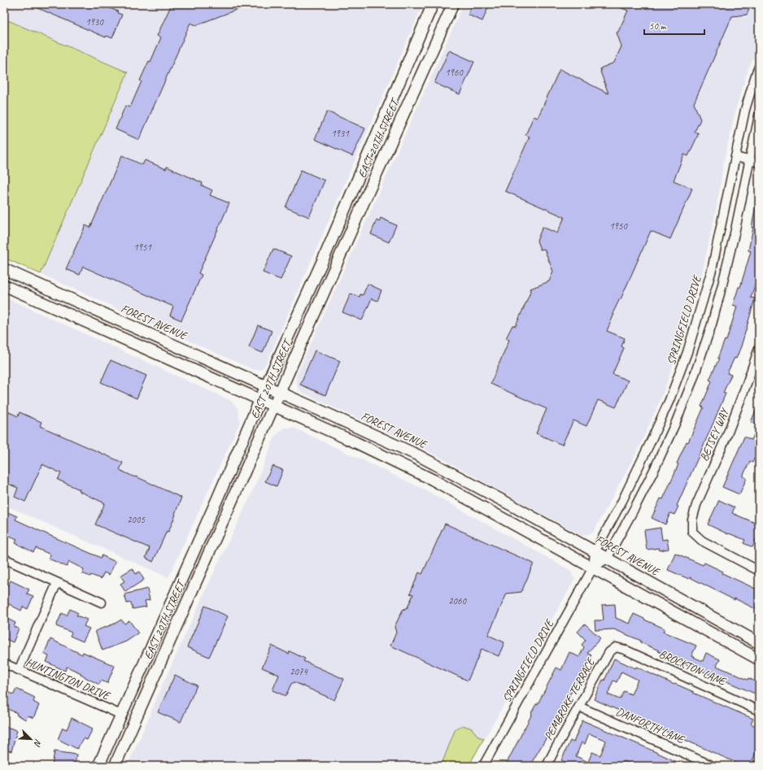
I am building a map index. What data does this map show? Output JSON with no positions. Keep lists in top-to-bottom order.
{
  "streets": {
    "street": [
      "EAST 20TH STREET",
      "SPRINGFIELD DRIVE",
      "FOREST AVENUE",
      "BETSEY WAY",
      "BROCKTON LANE",
      "HUNTINGTON DRIVE",
      "PEMBROKE TERRACE",
      "DANFORTH LANE"
    ]
  },
  "crossings": [
    ["EAST 20TH STREET", "FOREST AVENUE"],
    ["EAST 20TH STREET", "HUNTINGTON DRIVE"],
    ["SPRINGFIELD DRIVE", "FOREST AVENUE"],
    ["BROCKTON LANE", "PEMBROKE TERRACE"],
    ["PEMBROKE TERRACE", "DANFORTH LANE"]
  ],
  "house_numbers": [
    "1930",
    "1960",
    "1931",
    "1950",
    "1951",
    "2005",
    "2060",
    "2074"
  ],
  "scale_bar": "50 m",
  "north": "bottom right"
}
